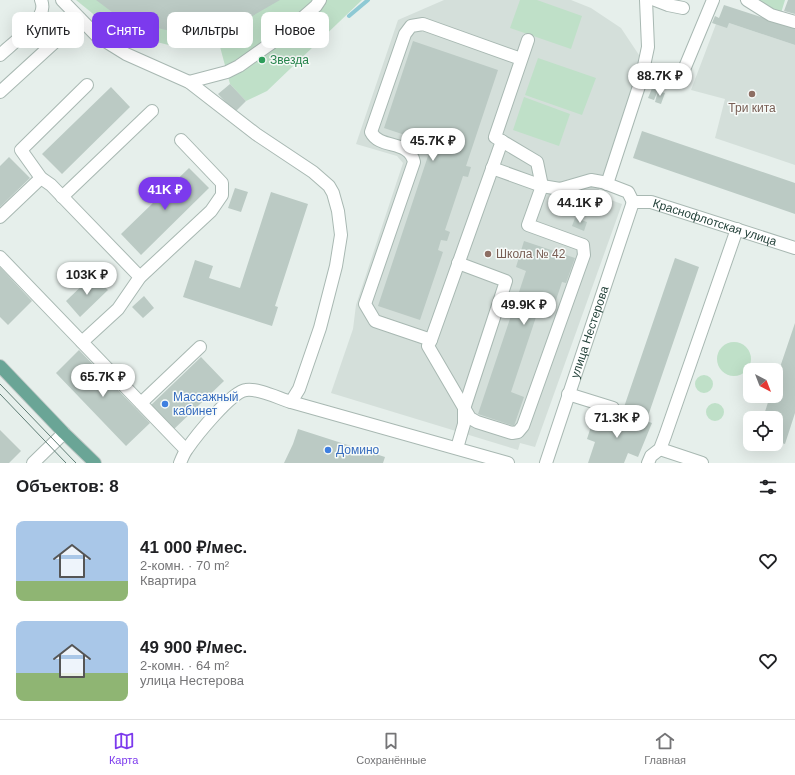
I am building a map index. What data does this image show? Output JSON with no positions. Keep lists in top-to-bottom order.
{
  "streets": {
    "street": ["Краснофлотская улица", "улица Нестерова"]
  },
  "crossings": [
    ["Краснофлотская улица", "улица Нестерова"]
  ],
  "places": [
    "Звезда",
    "Три кита",
    "Школа № 42",
    "Массажный кабинет",
    "Домино"
  ],
  "north": "bottom right",
  "page": {
    "chip": [
      "Купить",
      "Снять",
      "Фильтры",
      "Новое"
    ],
    "price": [
      "88.7K ₽",
      "45.7K ₽",
      "41K ₽",
      "44.1K ₽",
      "103K ₽",
      "49.9K ₽",
      "65.7K ₽",
      "71.3K ₽"
    ],
    "heading": "Объектов: 8",
    "list": [
      {
        "name": "41 000 ₽/мес.",
        "note": "2-комн. · 70 m² · Квартира"
      },
      {
        "name": "49 900 ₽/мес.",
        "note": "2-комн. · 64 m² · улица Нестерова"
      }
    ],
    "tabs": ["Карта", "Сохранённые", "Главная"]
  }
}
